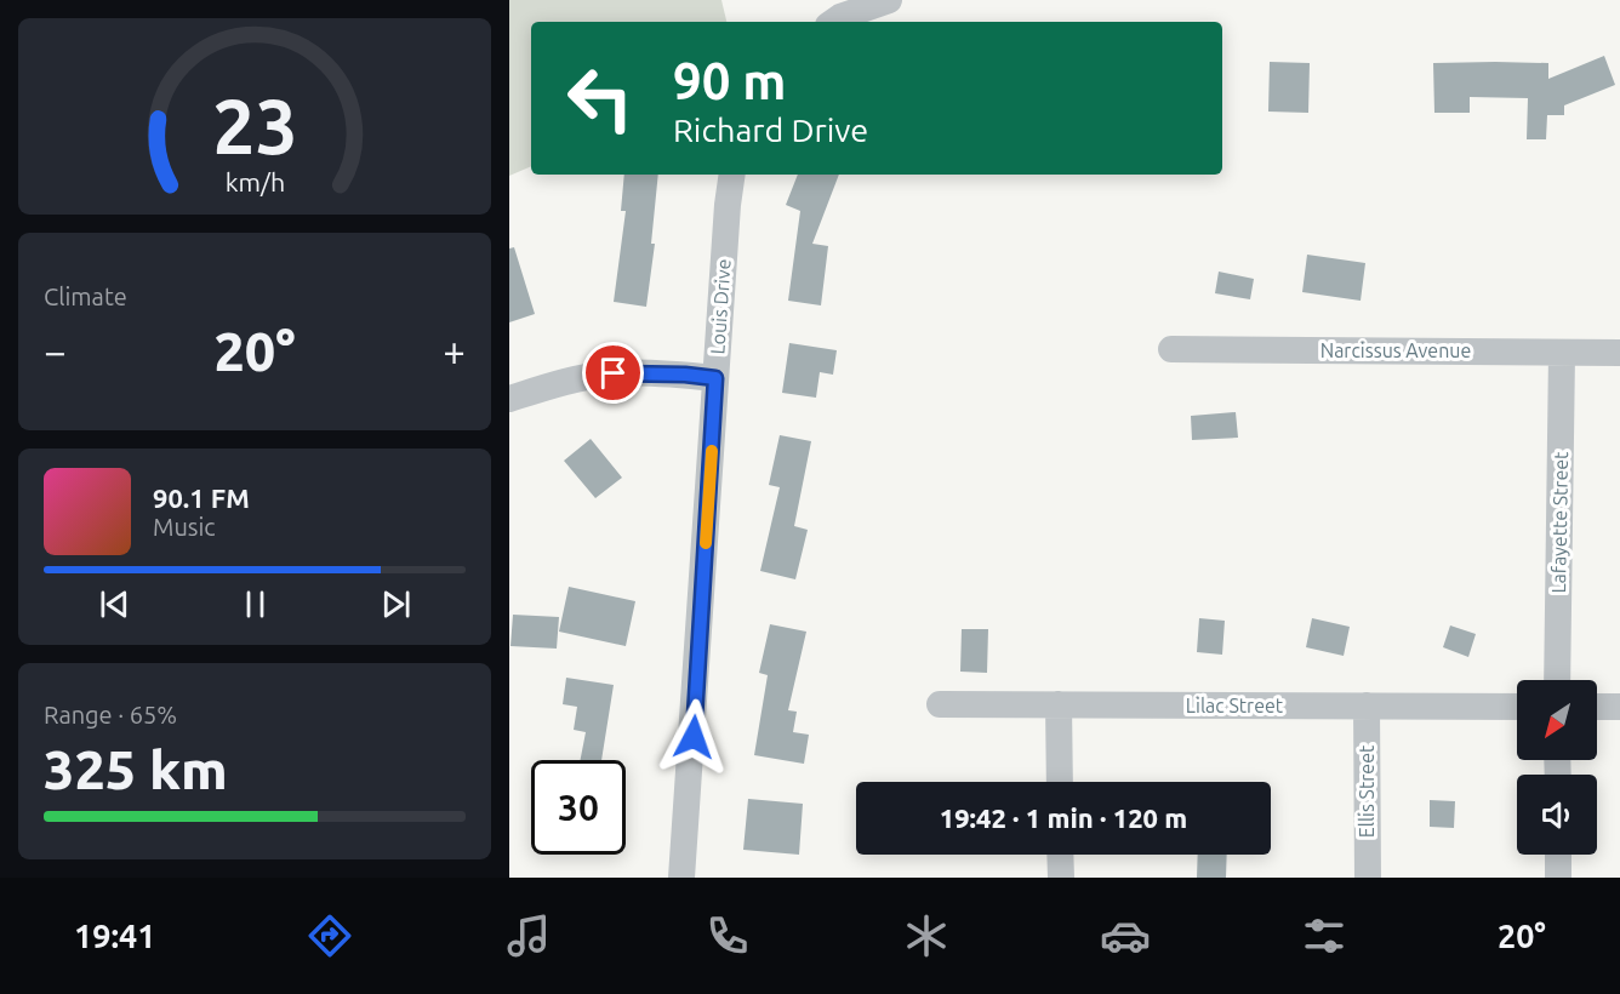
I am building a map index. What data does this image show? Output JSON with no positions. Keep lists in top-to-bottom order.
{
  "streets": {
    "street": [
      "Louis Drive",
      "Narcissus Avenue",
      "Lafayette Street",
      "Lilac Street",
      "Ellis Street"
    ]
  },
  "crossings": [
    ["Narcissus Avenue", "Lafayette Street"],
    ["Lilac Street", "Ellis Street"]
  ],
  "north": "bottom left",
  "page": {
    "turn": ["90 m", "Richard Drive"],
    "tile": [
      "Climate",
      ["Range · 65%", "325 km"]
    ],
    "heat": ["−", "20°", "+"],
    "song": ["90.1 FM", "Music"],
    "limit": "30",
    "trip": "19:42 · 1 min · 120 m",
    "tabs": ["19:41", "20°"],
    "gauge": ["23", "km/h"]
  }
}
